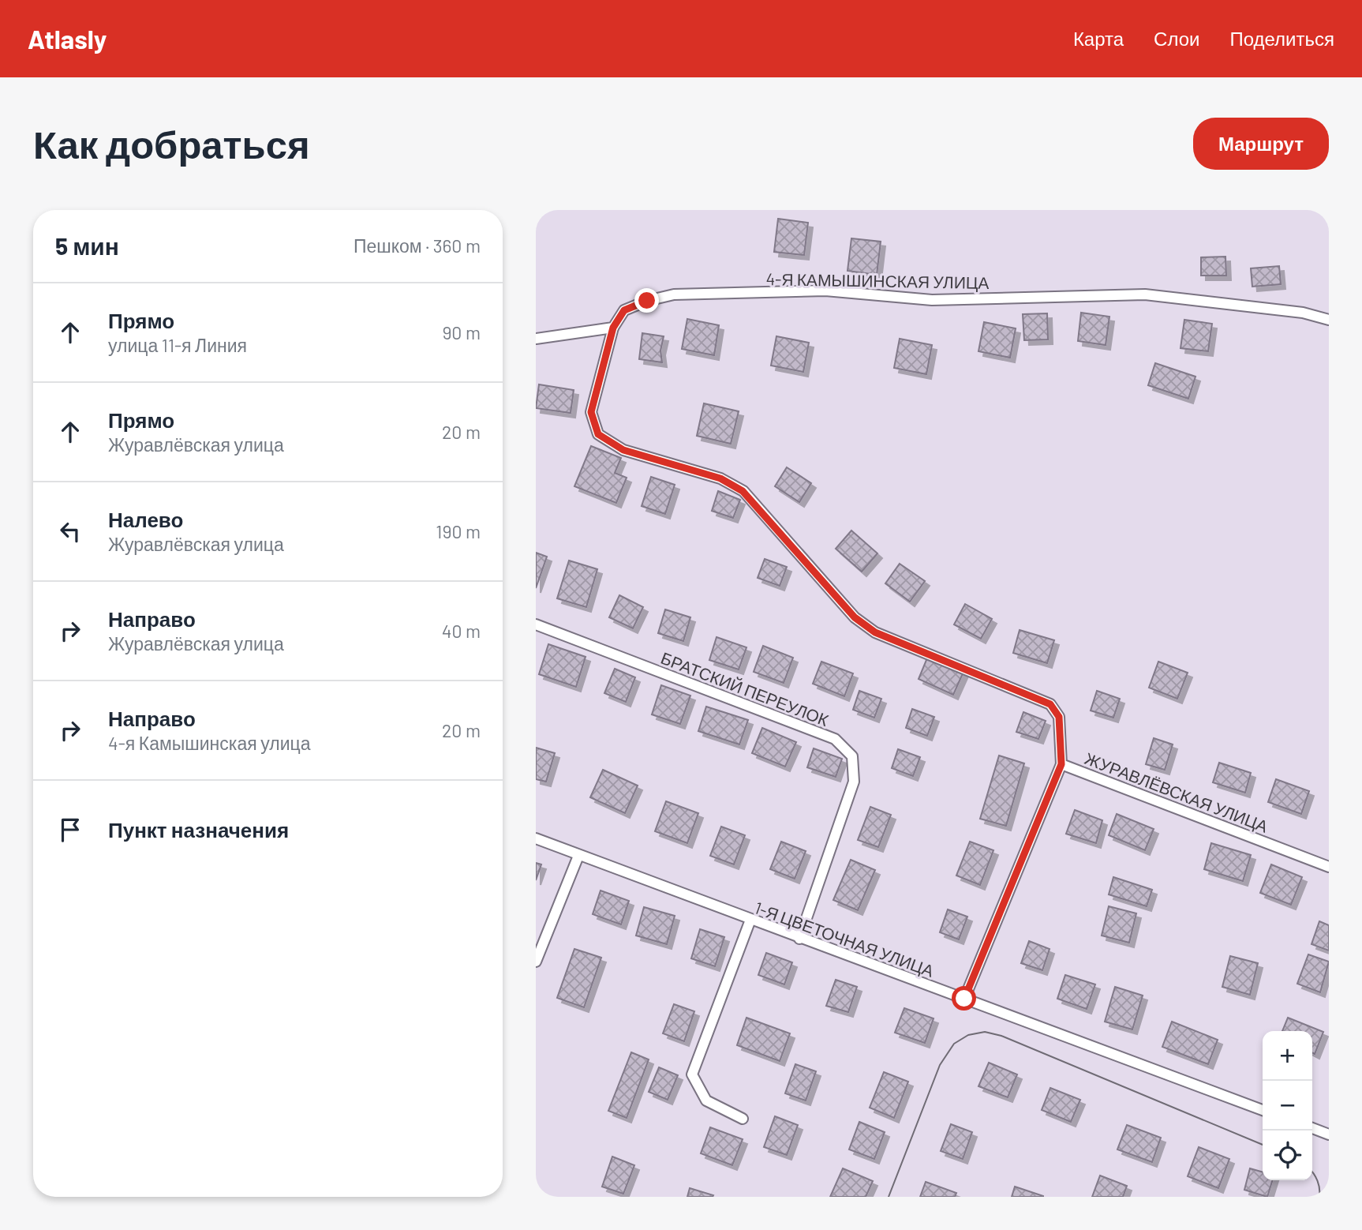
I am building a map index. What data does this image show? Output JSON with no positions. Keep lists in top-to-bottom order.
{
  "streets": {
    "lane": [
      "4-Я КАМЫШИНСКАЯ УЛИЦА",
      "БРАТСКИЙ ПЕРЕУЛОК",
      "ЖУРАВЛЁВСКАЯ УЛИЦА",
      "1-Я ЦВЕТОЧНАЯ УЛИЦА"
    ]
  },
  "crossings": [
    ["4-Я КАМЫШИНСКАЯ УЛИЦА", "ЖУРАВЛЁВСКАЯ УЛИЦА"],
    ["БРАТСКИЙ ПЕРЕУЛОК", "1-Я ЦВЕТОЧНАЯ УЛИЦА"]
  ],
  "page": {
    "header": "Atlasly",
    "nav": ["Карта", "Слои", "Поделиться"],
    "buttons": "Маршрут",
    "title": "Как добраться",
    "heading": ["5 мин", "Пешком · 360 m"],
    "list": [
      ["Прямо", "улица 11-я Линия", "90 m"],
      ["Прямо", "Журавлёвская улица", "20 m"],
      ["Налево", "Журавлёвская улица", "190 m"],
      ["Направо", "Журавлёвская улица", "40 m"],
      ["Направо", "4-я Камышинская улица", "20 m"],
      "Пункт назначения"
    ],
    "map_buttons": ["+", "−"]
  }
}
